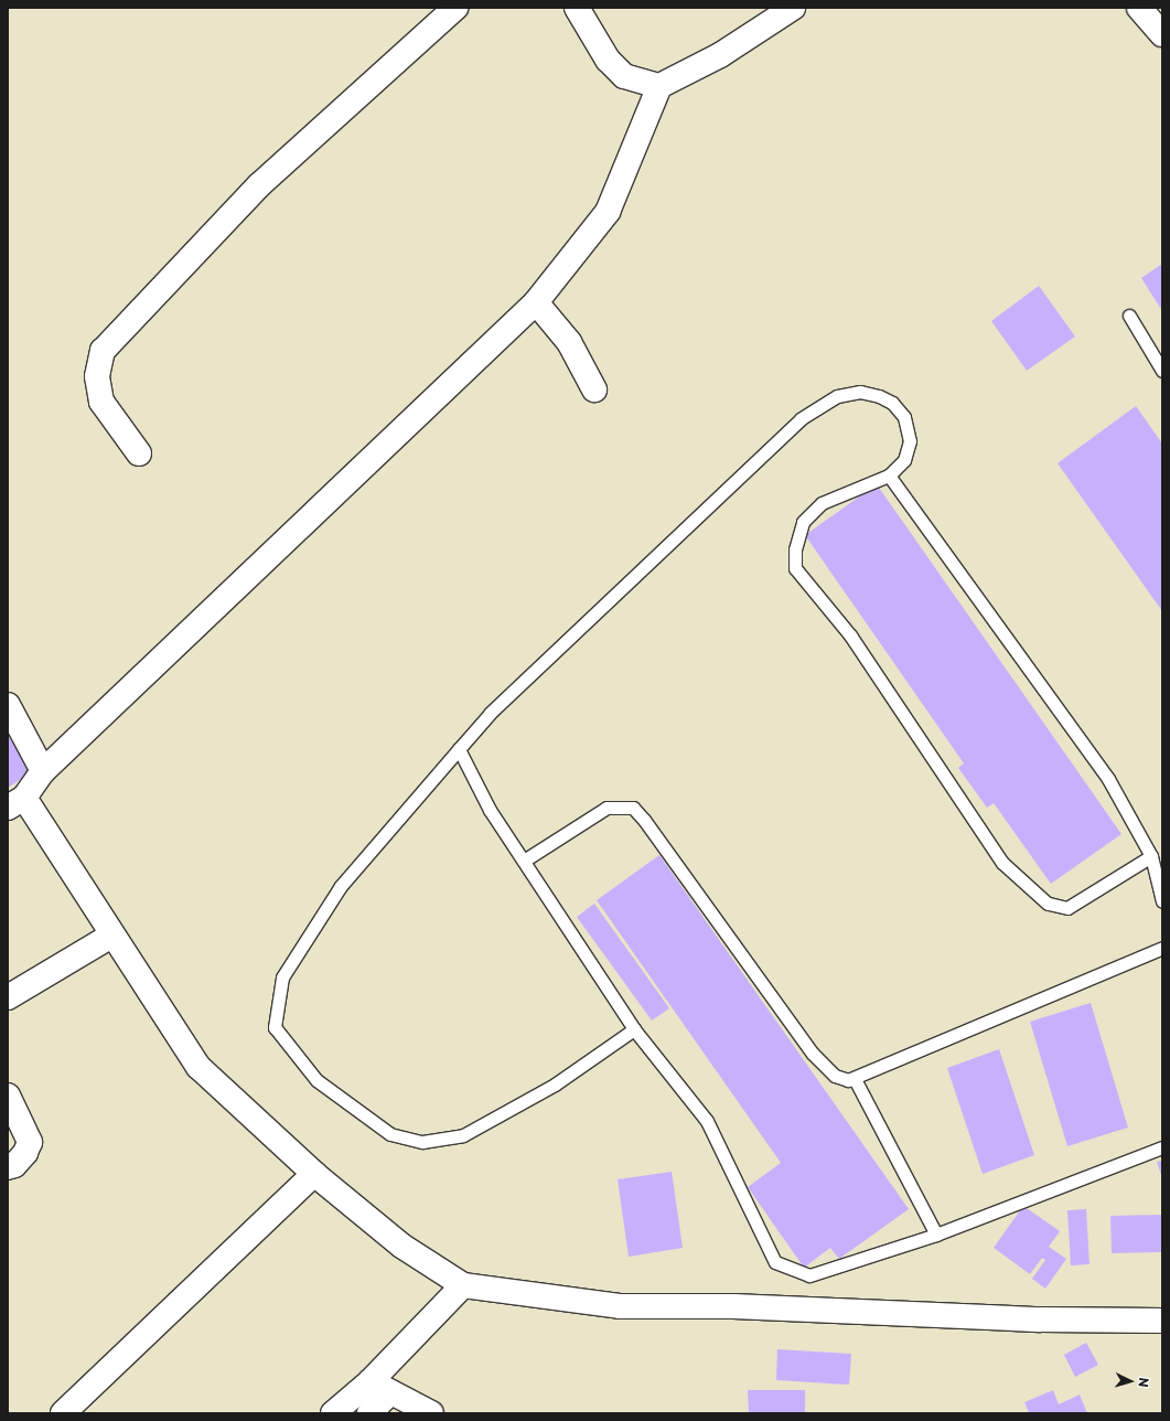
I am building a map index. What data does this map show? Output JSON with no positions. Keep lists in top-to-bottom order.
{
  "north": "right"
}
